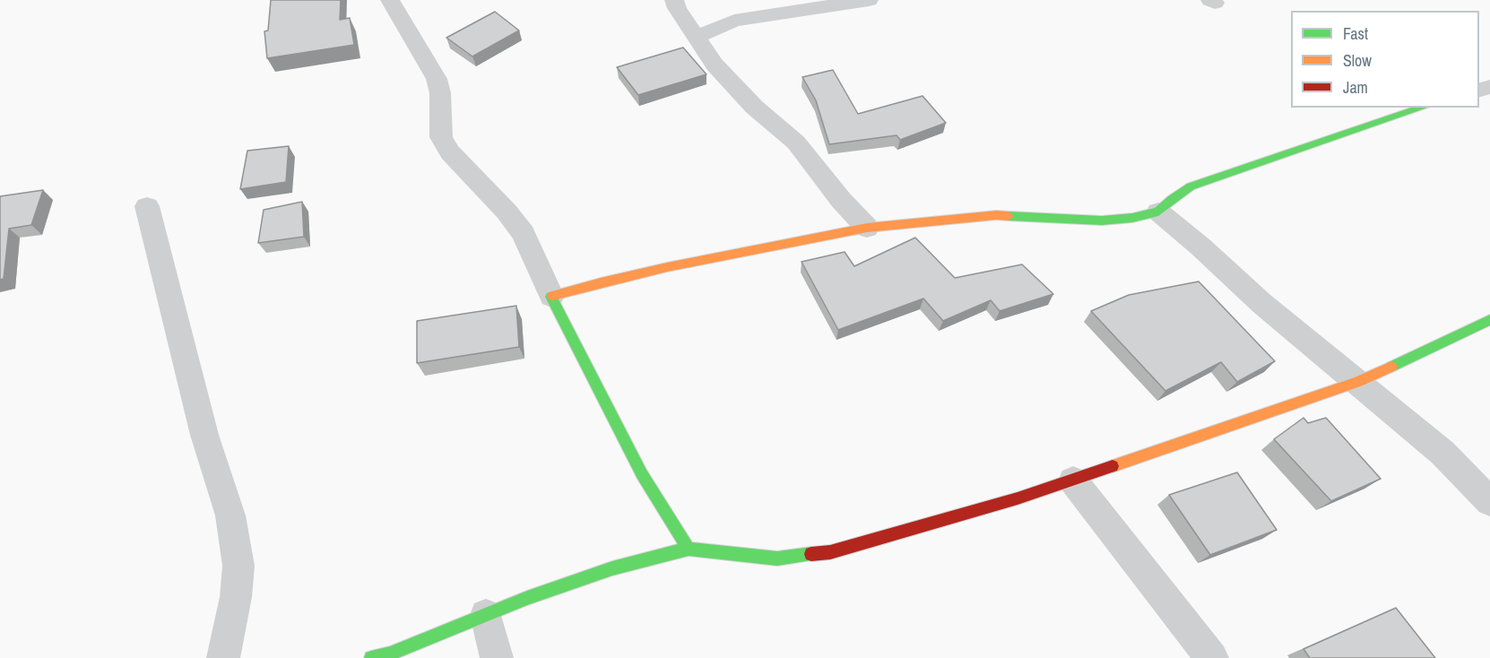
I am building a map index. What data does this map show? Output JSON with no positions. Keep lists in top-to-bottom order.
{
  "legend": ["Fast", "Slow", "Jam"]
}
